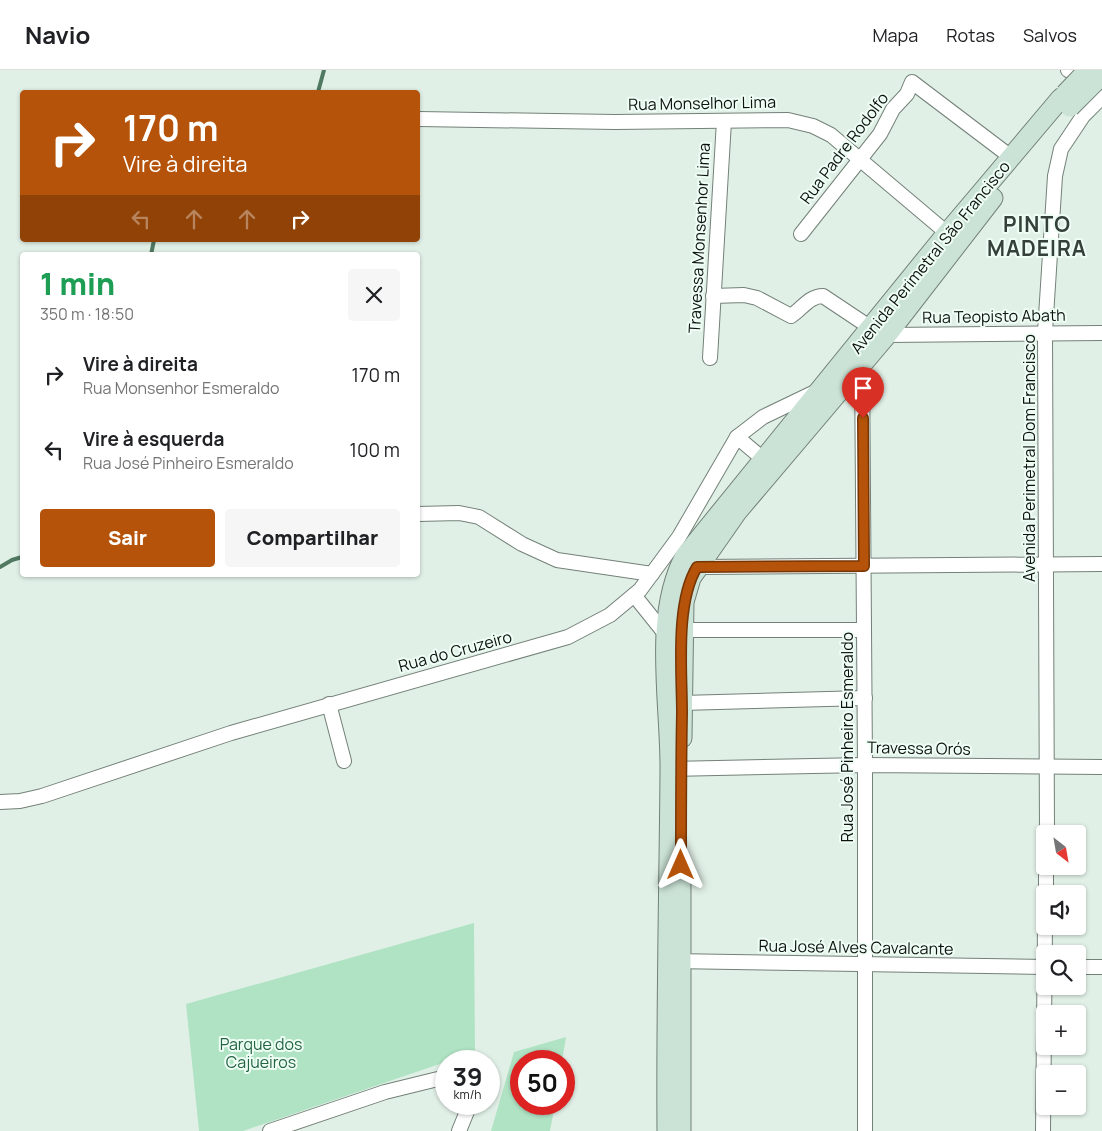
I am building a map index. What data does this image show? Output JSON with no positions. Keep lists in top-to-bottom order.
{
  "streets": {
    "main road": ["Avenida Perimetral São Francisco"],
    "street": [
      "Rua Monselhor Lima",
      "Rua Padre Rodolfo",
      "Travessa Monsenhor Lima",
      "Rua Teopisto Abath",
      "Avenida Perimetral Dom Francisco",
      "Rua do Cruzeiro",
      "Rua José Pinheiro Esmeraldo",
      "Travessa Orós",
      "Rua José Alves Cavalcante"
    ]
  },
  "crossings": [
    ["Rua Monselhor Lima", "Rua Padre Rodolfo"],
    ["Rua Monselhor Lima", "Travessa Monsenhor Lima"],
    ["Rua Monselhor Lima", "Avenida Perimetral São Francisco"],
    ["Rua Padre Rodolfo", "Avenida Perimetral São Francisco"],
    ["Avenida Perimetral São Francisco", "Rua Teopisto Abath"],
    ["Avenida Perimetral São Francisco", "Rua do Cruzeiro"],
    ["Avenida Perimetral São Francisco", "Rua José Pinheiro Esmeraldo"],
    ["Avenida Perimetral São Francisco", "Travessa Orós"],
    ["Avenida Perimetral São Francisco", "Rua José Alves Cavalcante"],
    ["Rua Teopisto Abath", "Avenida Perimetral Dom Francisco"],
    ["Avenida Perimetral Dom Francisco", "Travessa Orós"],
    ["Rua José Pinheiro Esmeraldo", "Travessa Orós"],
    ["Rua José Pinheiro Esmeraldo", "Rua José Alves Cavalcante"]
  ],
  "districts": ["PINTO MADEIRA"],
  "parks": ["Parque dos Cajueiros"],
  "north": "bottom right",
  "page": {
    "header": "Navio",
    "nav": ["Mapa", "Rotas", "Salvos"],
    "turn": ["170 m", "Vire à direita"],
    "heading": ["1 min", "350 m · 18:50"],
    "list": [
      {
        "name": "Vire à direita",
        "note": "Rua Monsenhor Esmeraldo",
        "value": "170 m"
      },
      {
        "name": "Vire à esquerda",
        "note": "Rua José Pinheiro Esmeraldo",
        "value": "100 m"
      }
    ],
    "buttons": ["Sair", "Compartilhar"],
    "map_buttons": ["+", "−"],
    "speed": "39 km/h",
    "limit": "50"
  }
}
